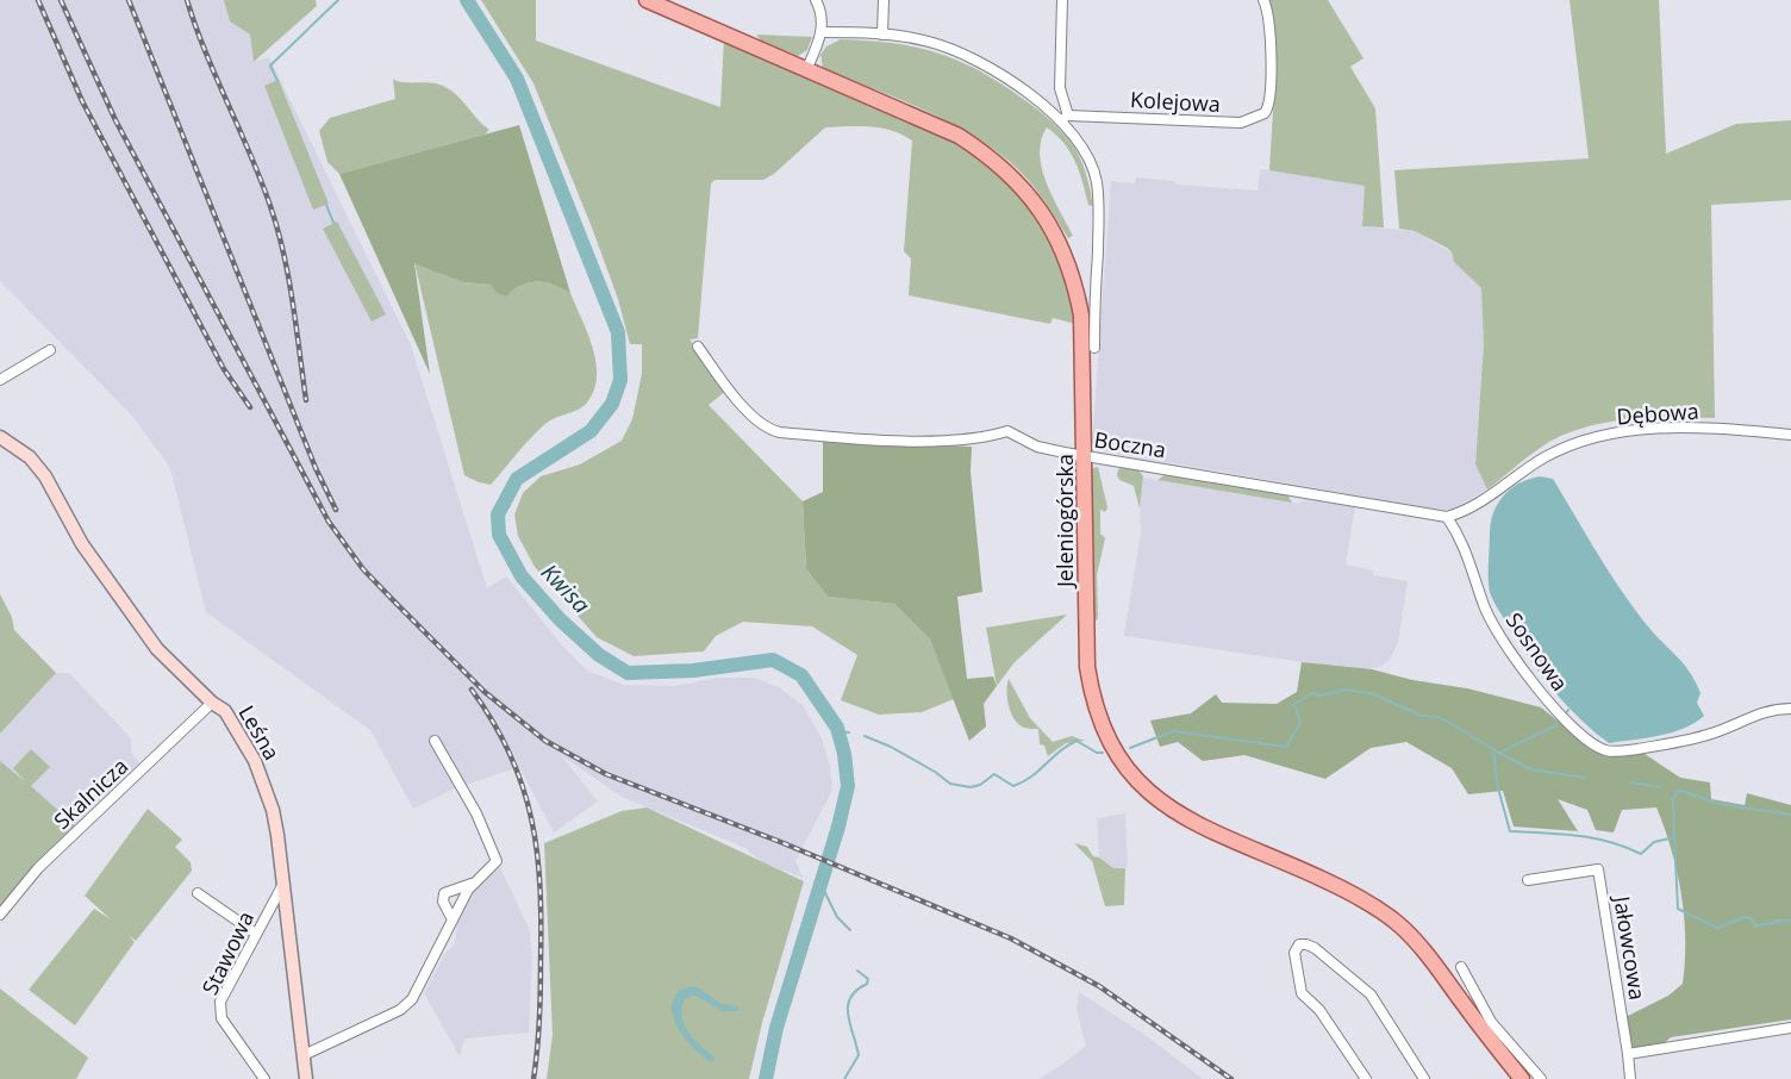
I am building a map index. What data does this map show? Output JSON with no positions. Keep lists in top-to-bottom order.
{
  "streets": {
    "main road": ["Jeleniogórska", "Leśna"],
    "street": [
      "Kolejowa",
      "Dębowa",
      "Boczna",
      "Sosnowa",
      "Skalnicza",
      "Jałowcowa",
      "Stawowa"
    ]
  },
  "crossings": [
    ["Dębowa", "Boczna"],
    ["Dębowa", "Sosnowa"],
    ["Boczna", "Jeleniogórska"],
    ["Boczna", "Sosnowa"],
    ["Leśna", "Skalnicza"],
    ["Leśna", "Stawowa"]
  ],
  "water": ["Kwisa"]
}
